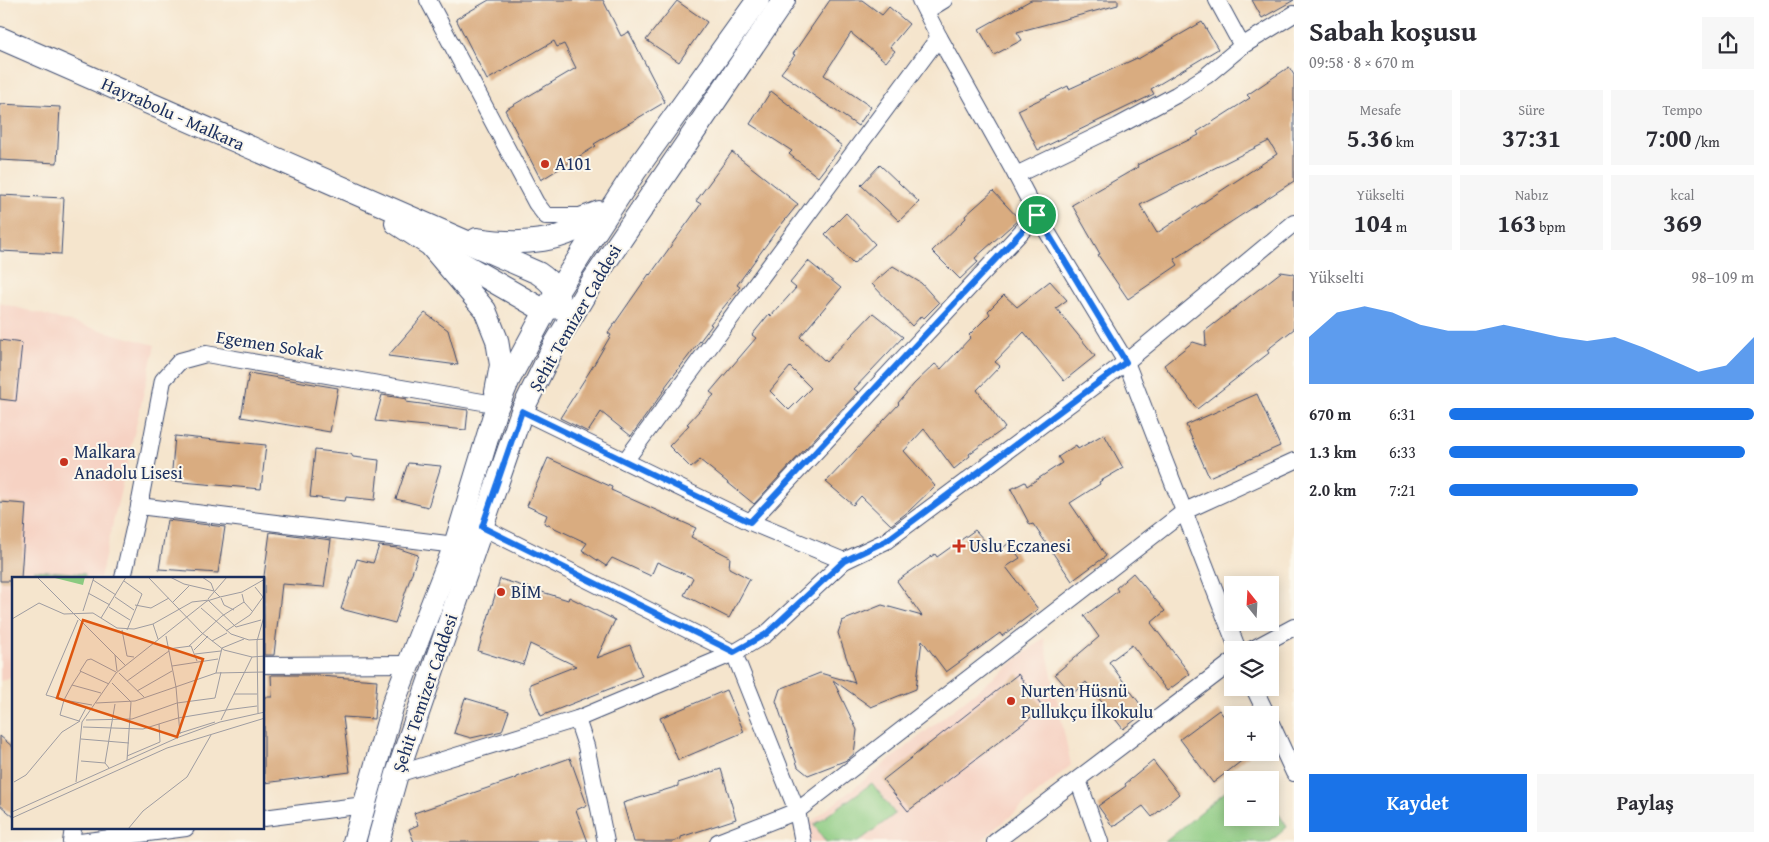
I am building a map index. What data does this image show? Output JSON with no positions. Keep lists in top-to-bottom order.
{
  "streets": {
    "main road": ["Hayrabolu - Malkara", "Şehit Temizer Caddesi"],
    "street": ["Egemen Sokak"]
  },
  "crossings": [
    ["Şehit Temizer Caddesi", "Egemen Sokak"]
  ],
  "places": {
    "other": [
      "A101",
      "Malkara Anadolu Lisesi",
      "BİM",
      "Nurten Hüsnü Pullukçu İlkokulu"
    ],
    "health": ["Uslu Eczanesi"]
  },
  "north": "top",
  "page": {
    "heading": ["Sabah koşusu", "09:58 · 8 × 670 m"],
    "stats": [
      ["Mesafe", "5.36 km"],
      ["Süre", "37:31"],
      ["Tempo", "7:00 /km"],
      ["Yükselti", "104 m"],
      ["Nabız", "163 bpm"],
      ["kcal", "369"]
    ],
    "chart": ["Yükselti", "98–109 m"],
    "list": [
      {
        "name": "670 m",
        "note": "6:31"
      },
      {
        "name": "1.3 km",
        "note": "6:33"
      },
      {
        "name": "2.0 km",
        "note": "7:21"
      }
    ],
    "map_buttons": ["+", "−"],
    "buttons": ["Kaydet", "Paylaş"]
  }
}
